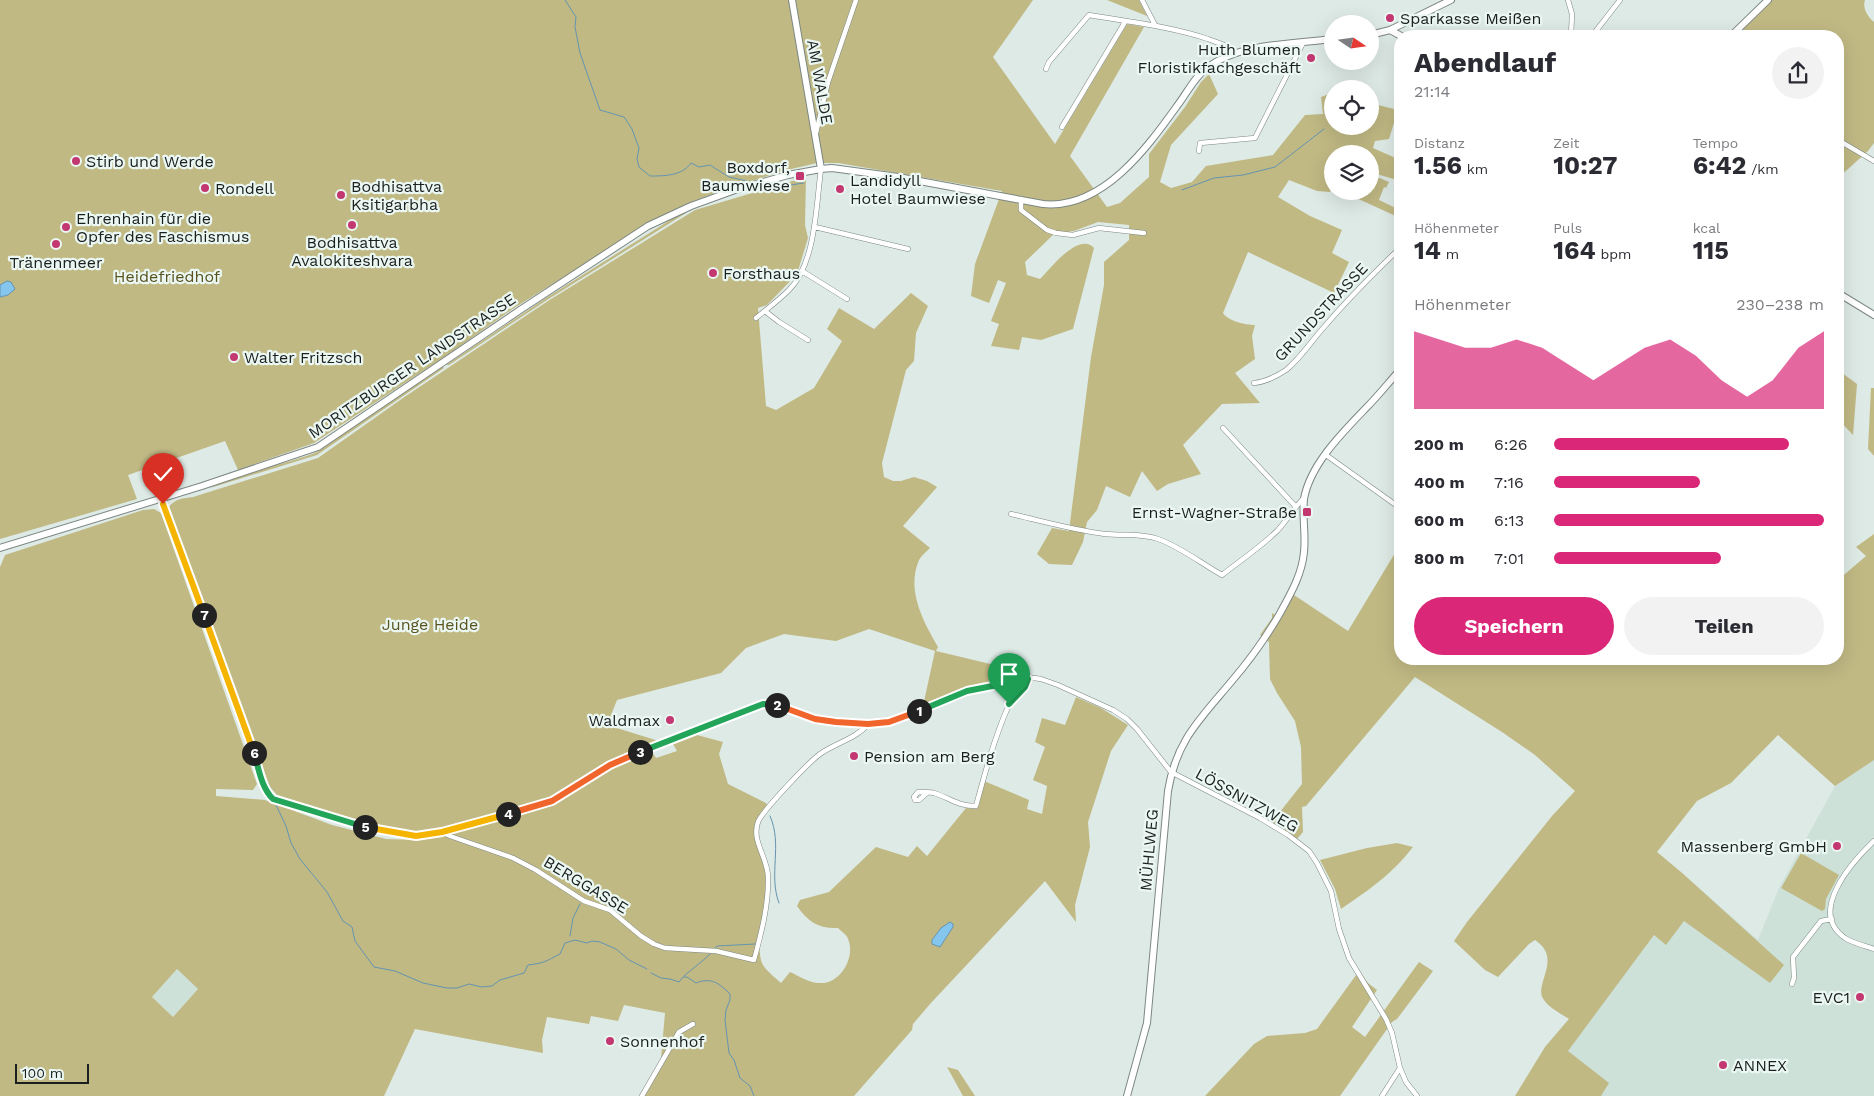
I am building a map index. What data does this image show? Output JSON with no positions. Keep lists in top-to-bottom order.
{
  "streets": {
    "main road": ["AM WALDE", "MORITZBURGER LANDSTRASSE", "MÜHLWEG"],
    "street": ["GRUNDSTRASSE", "LÖSSNITZWEG", "BERGGASSE"]
  },
  "crossings": [
    ["AM WALDE", "MORITZBURGER LANDSTRASSE"],
    ["LÖSSNITZWEG", "MÜHLWEG"]
  ],
  "parks": ["Heidefriedhof", "Junge Heide"],
  "places": {
    "other": [
      "Sparkasse Meißen",
      "Huth Blumen Floristikfachgeschäft",
      "Stirb und Werde",
      "Rondell",
      "Landidyll Hotel Baumwiese",
      "Bodhisattva Ksitigarbha",
      "Bodhisattva Avalokiteshvara",
      "Ehrenhain für die Opfer des Faschismus",
      "Tränenmeer",
      "Forsthaus",
      "Walter Fritzsch",
      "Waldmax",
      "Pension am Berg",
      "Massenberg GmbH",
      "EVC1",
      "Sonnenhof",
      "ANNEX"
    ],
    "transit": ["Boxdorf, Baumwiese", "Ernst-Wagner-Straße"]
  },
  "scale_bar": "100 m",
  "north": "right",
  "page": {
    "heading": ["Abendlauf", "21:14"],
    "stats": [
      ["Distanz", "1.56 km"],
      ["Zeit", "10:27"],
      ["Tempo", "6:42 /km"],
      ["Höhenmeter", "14 m"],
      ["Puls", "164 bpm"],
      ["kcal", "115"]
    ],
    "chart": ["Höhenmeter", "230–238 m"],
    "list": [
      {
        "name": "200 m",
        "note": "6:26"
      },
      {
        "name": "400 m",
        "note": "7:16"
      },
      {
        "name": "600 m",
        "note": "6:13"
      },
      {
        "name": "800 m",
        "note": "7:01"
      }
    ],
    "buttons": ["Speichern", "Teilen"],
    "pins": [
      "7",
      "2",
      "1",
      "3",
      "6",
      "4",
      "5"
    ],
    "scale": "100 m"
  }
}
